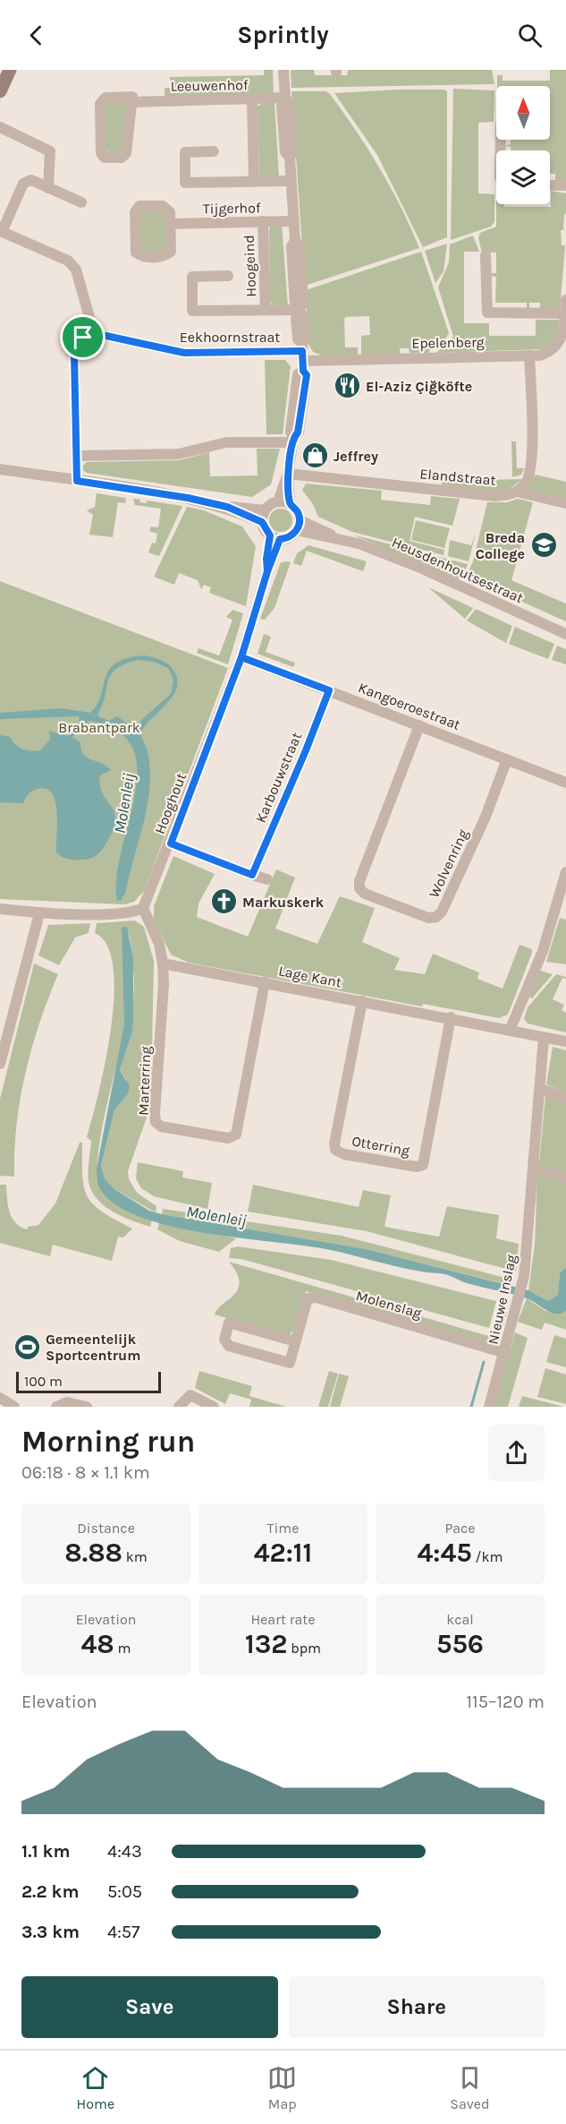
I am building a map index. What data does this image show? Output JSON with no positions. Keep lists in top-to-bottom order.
{
  "streets": {
    "street": [
      "Leeuwenhof",
      "Tijgerhof",
      "Hoogeind",
      "Eekhoornstraat",
      "Epelenberg",
      "Elandstraat",
      "Heusdenhoutsestraat",
      "Kangoeroestraat",
      "Karbouwstraat",
      "Hooghout",
      "Wolvenring",
      "Lage Kant",
      "Marterring",
      "Otterring",
      "Nieuwe Inslag",
      "Molenslag"
    ]
  },
  "crossings": [
    ["Tijgerhof", "Hoogeind"],
    ["Eekhoornstraat", "Epelenberg"],
    ["Heusdenhoutsestraat", "Hooghout"],
    ["Kangoeroestraat", "Karbouwstraat"],
    ["Kangoeroestraat", "Hooghout"],
    ["Kangoeroestraat", "Wolvenring"],
    ["Lage Kant", "Marterring"],
    ["Lage Kant", "Otterring"],
    ["Lage Kant", "Nieuwe Inslag"],
    ["Nieuwe Inslag", "Molenslag"]
  ],
  "water": ["Molenleij"],
  "parks": ["Brabantpark"],
  "places": {
    "restaurant": ["El-Aziz Çiğköfte"],
    "shop": ["Jeffrey"],
    "school or university": ["Breda College"],
    "church": ["Markuskerk"],
    "sports": ["Gemeentelijk Sportcentrum"]
  },
  "scale_bar": "100 m",
  "north": "top",
  "page": {
    "header": "Sprintly",
    "scale": "100 m",
    "heading": ["Morning run", "06:18 · 8 × 1.1 km"],
    "stats": [
      ["Distance", "8.88 km"],
      ["Time", "42:11"],
      ["Pace", "4:45 /km"],
      ["Elevation", "48 m"],
      ["Heart rate", "132 bpm"],
      ["kcal", "556"]
    ],
    "chart": ["Elevation", "115–120 m"],
    "list": [
      {
        "name": "1.1 km",
        "note": "4:43"
      },
      {
        "name": "2.2 km",
        "note": "5:05"
      },
      {
        "name": "3.3 km",
        "note": "4:57"
      }
    ],
    "buttons": ["Save", "Share"],
    "tabs": ["Home", "Map", "Saved"]
  }
}
